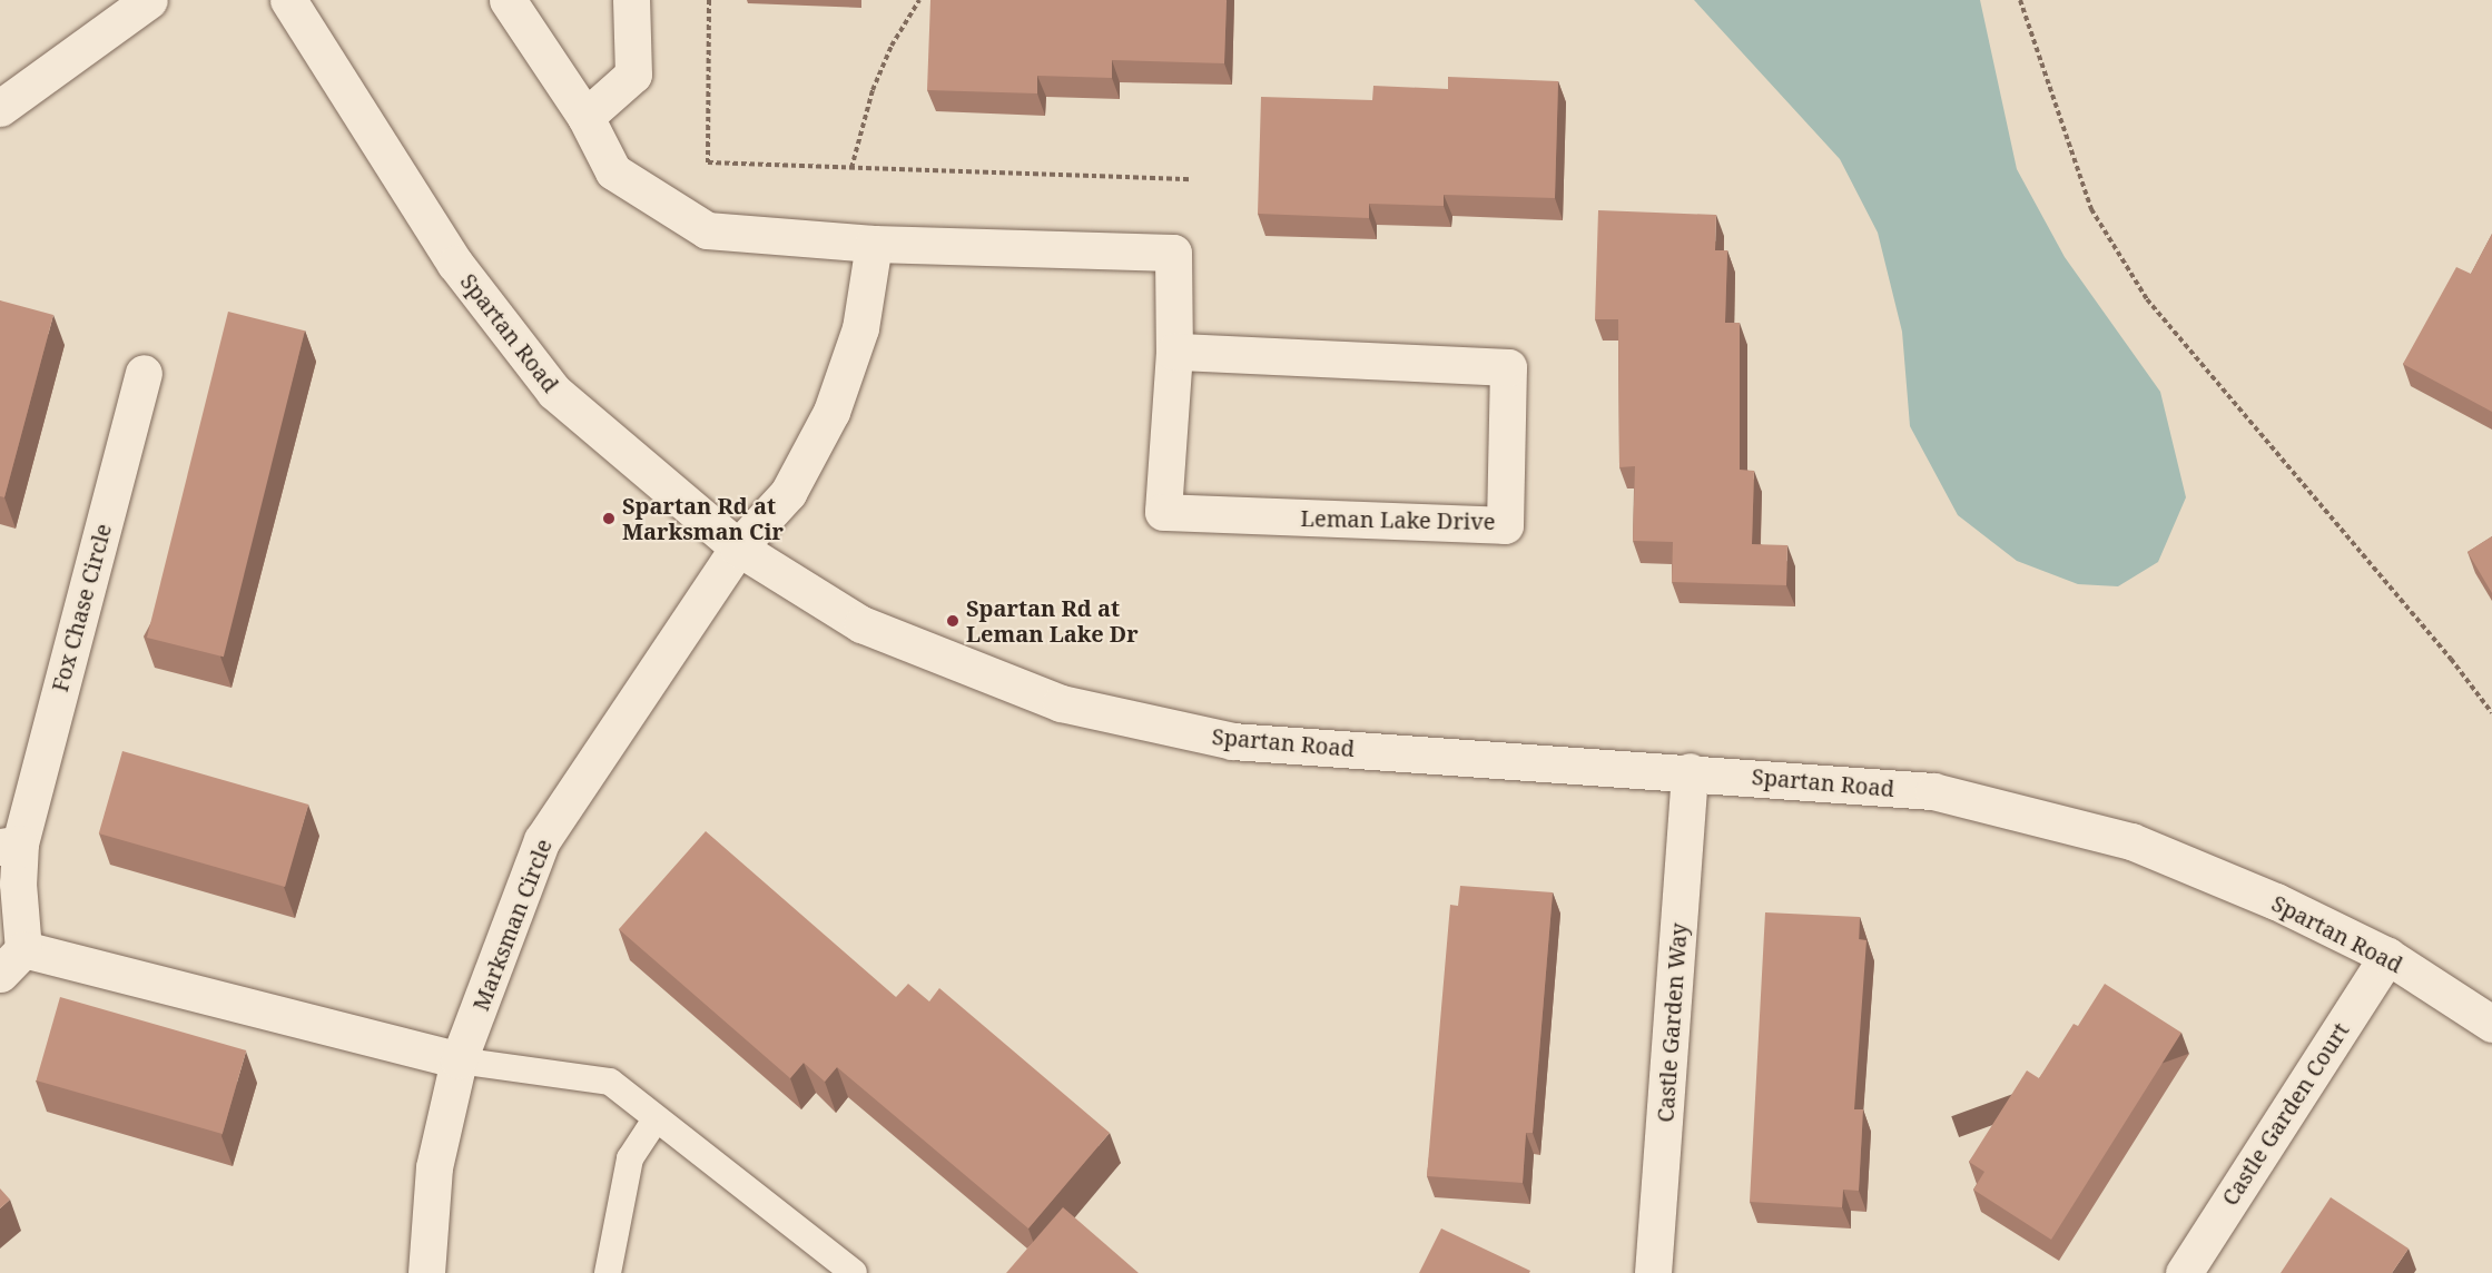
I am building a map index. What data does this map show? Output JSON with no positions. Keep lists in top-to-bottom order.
{
  "streets": {
    "street": [
      "Spartan Road",
      "Leman Lake Drive",
      "Fox Chase Circle",
      "Marksman Circle",
      "Castle Garden Way",
      "Castle Garden Court"
    ]
  },
  "crossings": [
    ["Spartan Road", "Marksman Circle"],
    ["Spartan Road", "Castle Garden Way"],
    ["Spartan Road", "Castle Garden Court"],
    ["Fox Chase Circle", "Marksman Circle"]
  ],
  "places": ["Spartan Rd at Marksman Cir", "Spartan Rd at Leman Lake Dr"]
}
